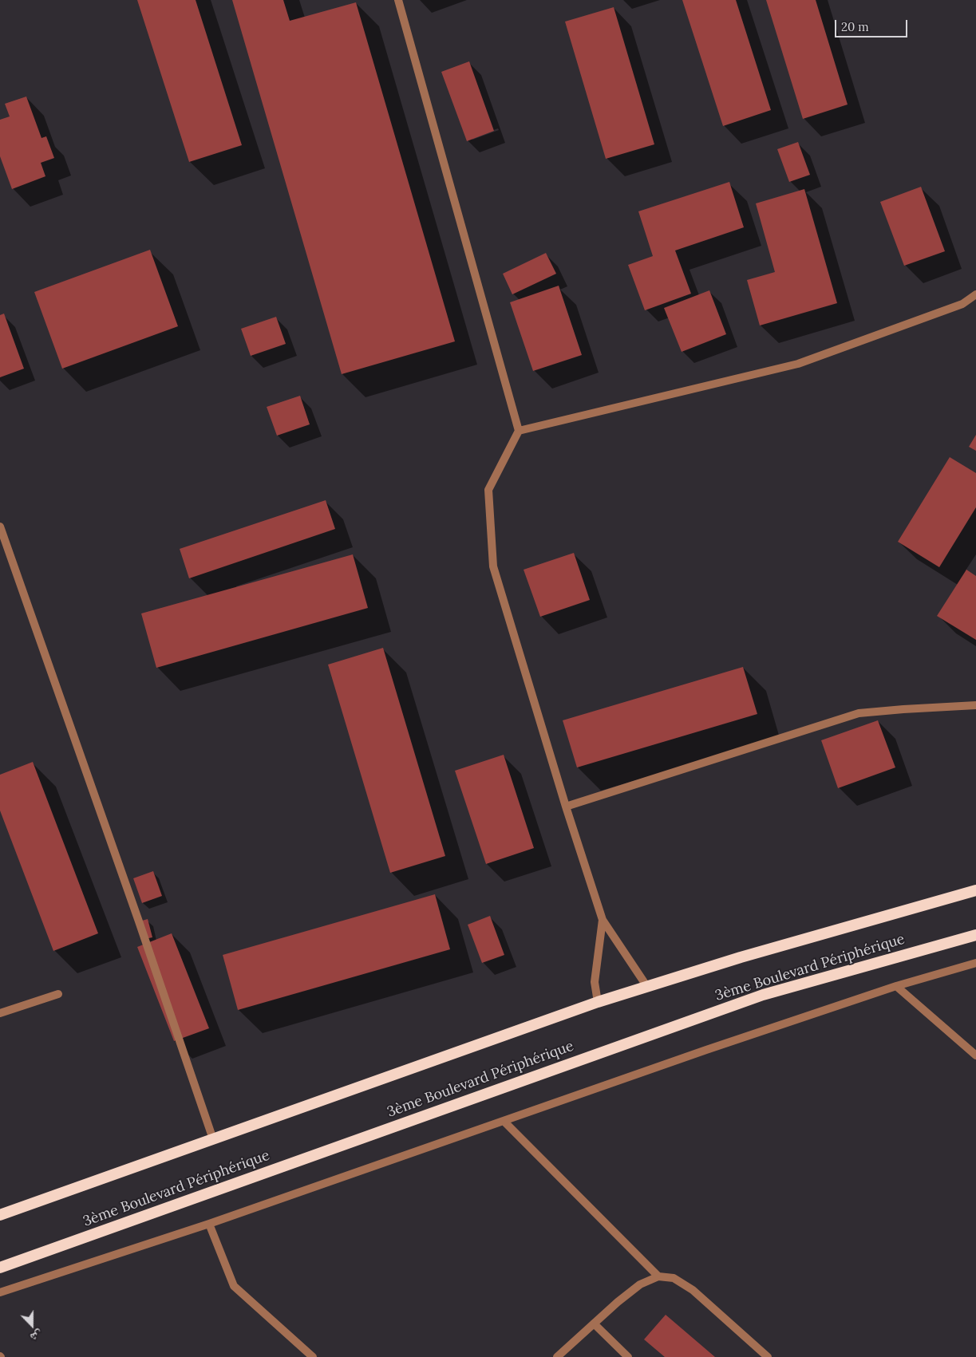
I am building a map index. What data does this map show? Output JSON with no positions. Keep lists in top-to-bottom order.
{
  "streets": {
    "highway": ["3ème Boulevard Périphérique"]
  },
  "scale_bar": "20 m",
  "north": "bottom"
}
